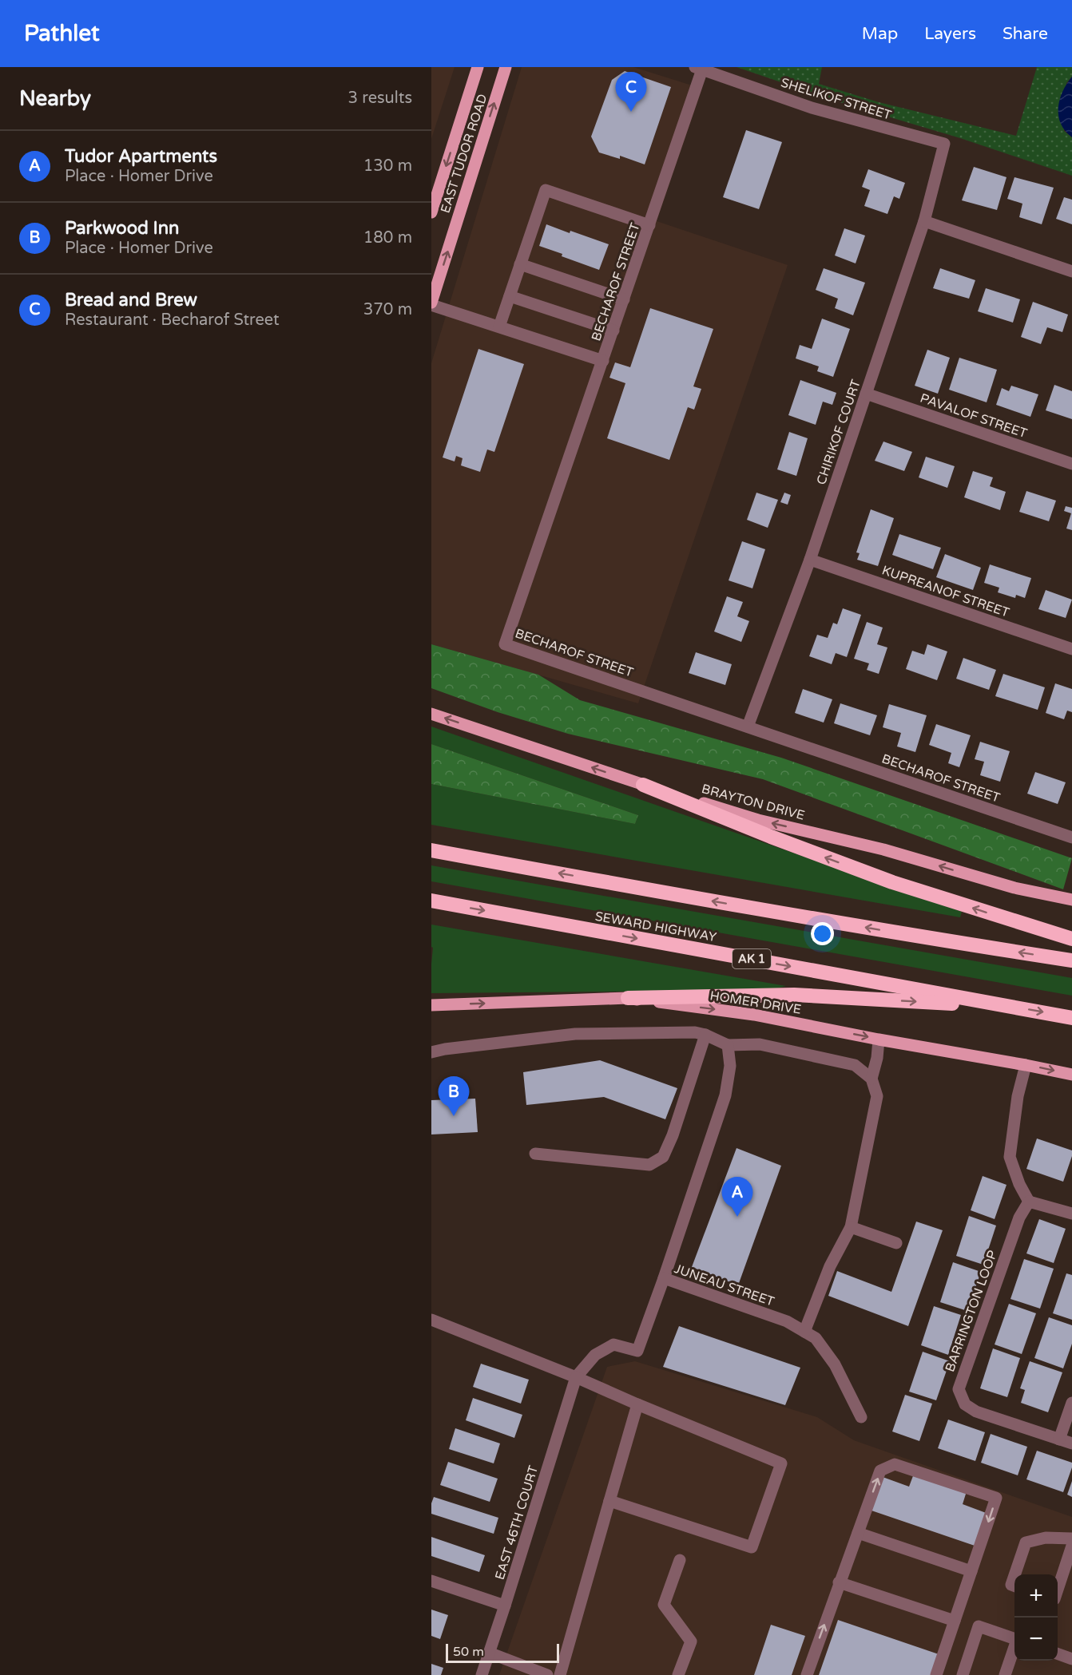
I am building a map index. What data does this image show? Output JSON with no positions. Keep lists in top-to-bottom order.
{
  "streets": {
    "highway": ["SEWARD HIGHWAY", "AK 1"],
    "main road": ["EAST TUDOR ROAD", "BRAYTON DRIVE", "HOMER DRIVE"],
    "street": [
      "SHELIKOF STREET",
      "BECHAROF STREET",
      "PAVALOF STREET",
      "CHIRIKOF COURT",
      "KUPREANOF STREET",
      "JUNEAU STREET",
      "BARRINGTON LOOP",
      "EAST 46TH COURT"
    ]
  },
  "crossings": [
    ["SHELIKOF STREET", "BECHAROF STREET"],
    ["SHELIKOF STREET", "CHIRIKOF COURT"],
    ["BECHAROF STREET", "CHIRIKOF COURT"],
    ["PAVALOF STREET", "CHIRIKOF COURT"],
    ["CHIRIKOF COURT", "KUPREANOF STREET"],
    ["JUNEAU STREET", "EAST 46TH COURT"]
  ],
  "one_way": ["BRAYTON DRIVE", "HOMER DRIVE"],
  "scale_bar": "50 m",
  "page": {
    "header": "Pathlet",
    "nav": ["Map", "Layers", "Share"],
    "heading": ["Nearby", "3 results"],
    "pins": ["C", "B", "A"],
    "list": [
      {
        "mark": "A",
        "name": "Tudor Apartments",
        "note": "Place · Homer Drive",
        "value": "130 m"
      },
      {
        "mark": "B",
        "name": "Parkwood Inn",
        "note": "Place · Homer Drive",
        "value": "180 m"
      },
      {
        "mark": "C",
        "name": "Bread and Brew",
        "note": "Restaurant · Becharof Street",
        "value": "370 m"
      }
    ],
    "map_buttons": ["+", "−"],
    "scale": "50 m"
  }
}
